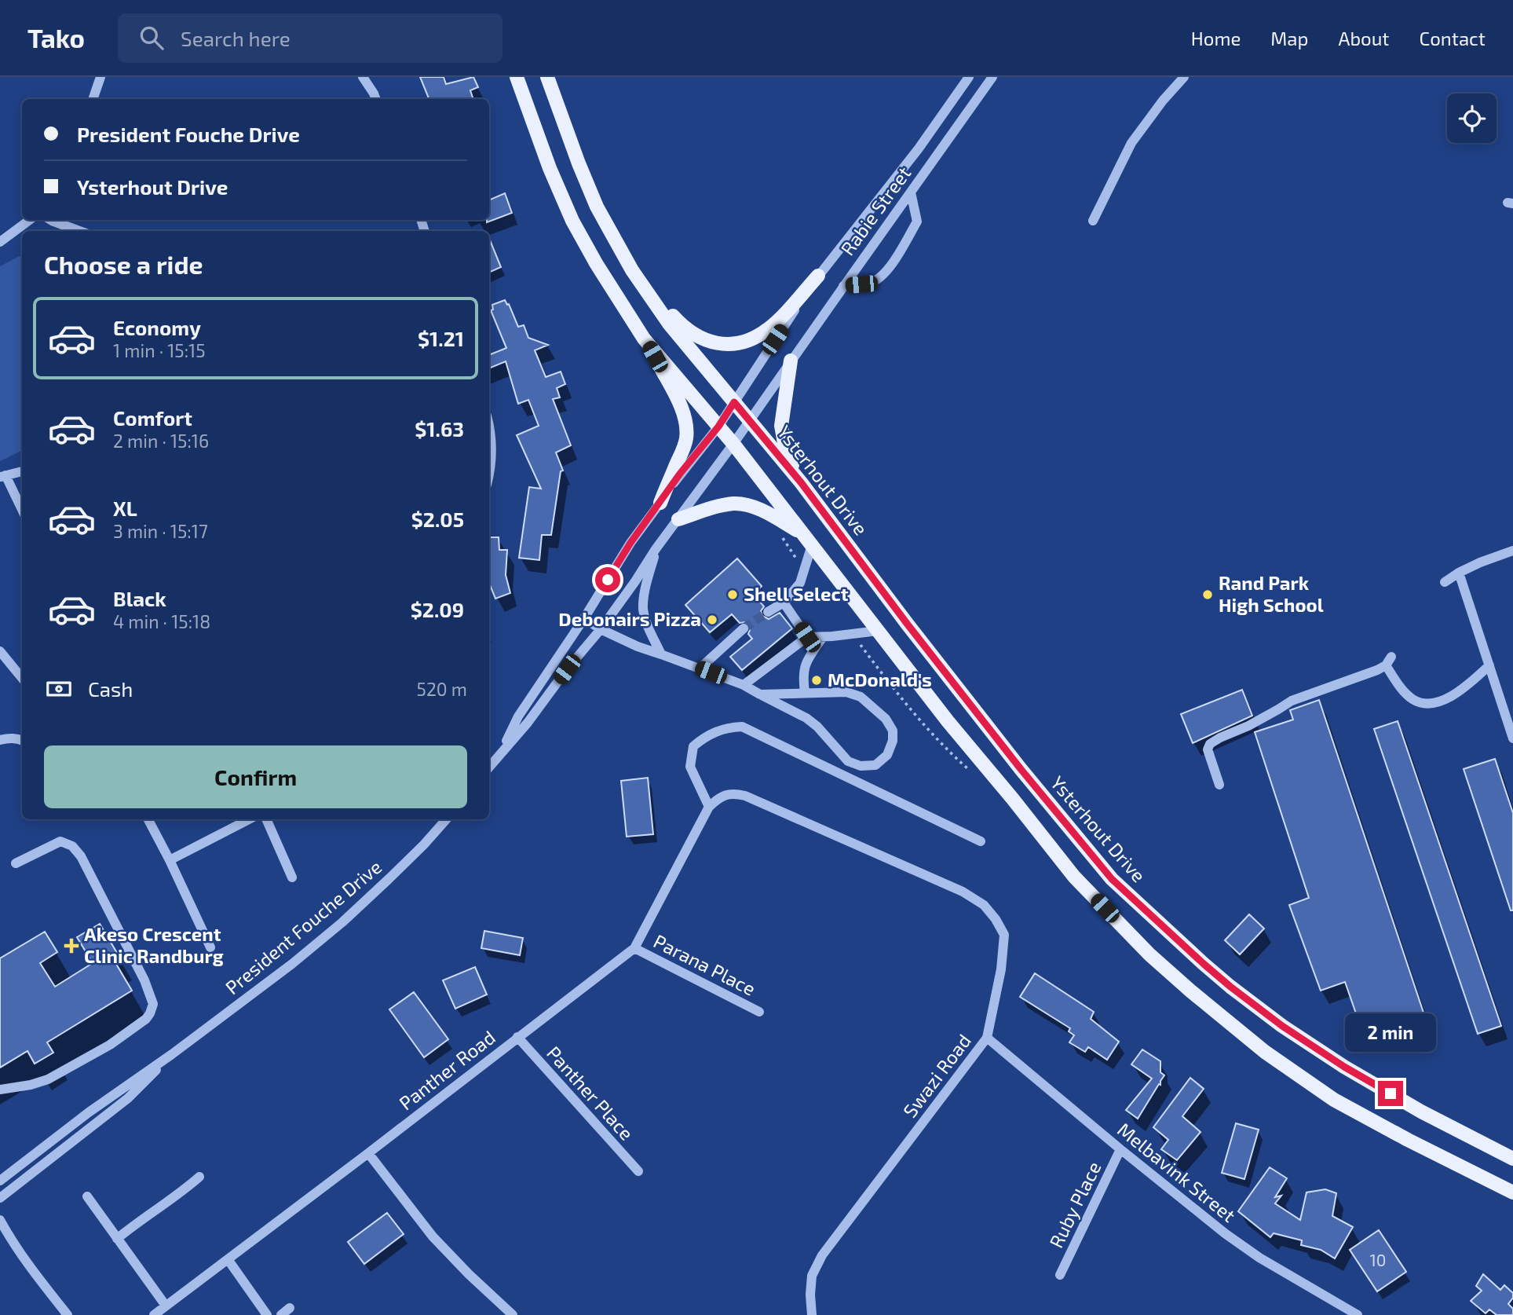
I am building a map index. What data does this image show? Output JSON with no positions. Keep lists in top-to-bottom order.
{
  "streets": {
    "main road": ["Ysterhout Drive"],
    "street": [
      "Rabie Street",
      "President Fouche Drive",
      "Parana Place",
      "Panther Road",
      "Swazi Road",
      "Panther Place",
      "Melbavink Street",
      "Ruby Place"
    ]
  },
  "crossings": [
    ["Rabie Street", "Ysterhout Drive"],
    ["Parana Place", "Panther Road"],
    ["Panther Road", "Swazi Road"],
    ["Panther Road", "Panther Place"],
    ["Swazi Road", "Melbavink Street"],
    ["Melbavink Street", "Ruby Place"]
  ],
  "places": {
    "other": [
      "Shell Select",
      "Rand Park High School",
      "Debonairs Pizza",
      "McDonald's"
    ],
    "health": ["Akeso Crescent Clinic Randburg"]
  },
  "house_numbers": ["10"],
  "page": {
    "header": "Tako",
    "search": "Search here",
    "nav": [
      "Home",
      "Map",
      "About",
      "Contact"
    ],
    "banner": ["President Fouche Drive", "Ysterhout Drive"],
    "heading": "Choose a ride",
    "list": [
      {
        "name": "Economy",
        "note": "1 min · 15:15",
        "value": "$1.21"
      },
      {
        "name": "Comfort",
        "note": "2 min · 15:16",
        "value": "$1.63"
      },
      {
        "name": "XL",
        "note": "3 min · 15:17",
        "value": "$2.05"
      },
      {
        "name": "Black",
        "note": "4 min · 15:18",
        "value": "$2.09"
      }
    ],
    "pay": ["Cash", "520 m"],
    "buttons": "Confirm",
    "bubble": "2 min"
  }
}
